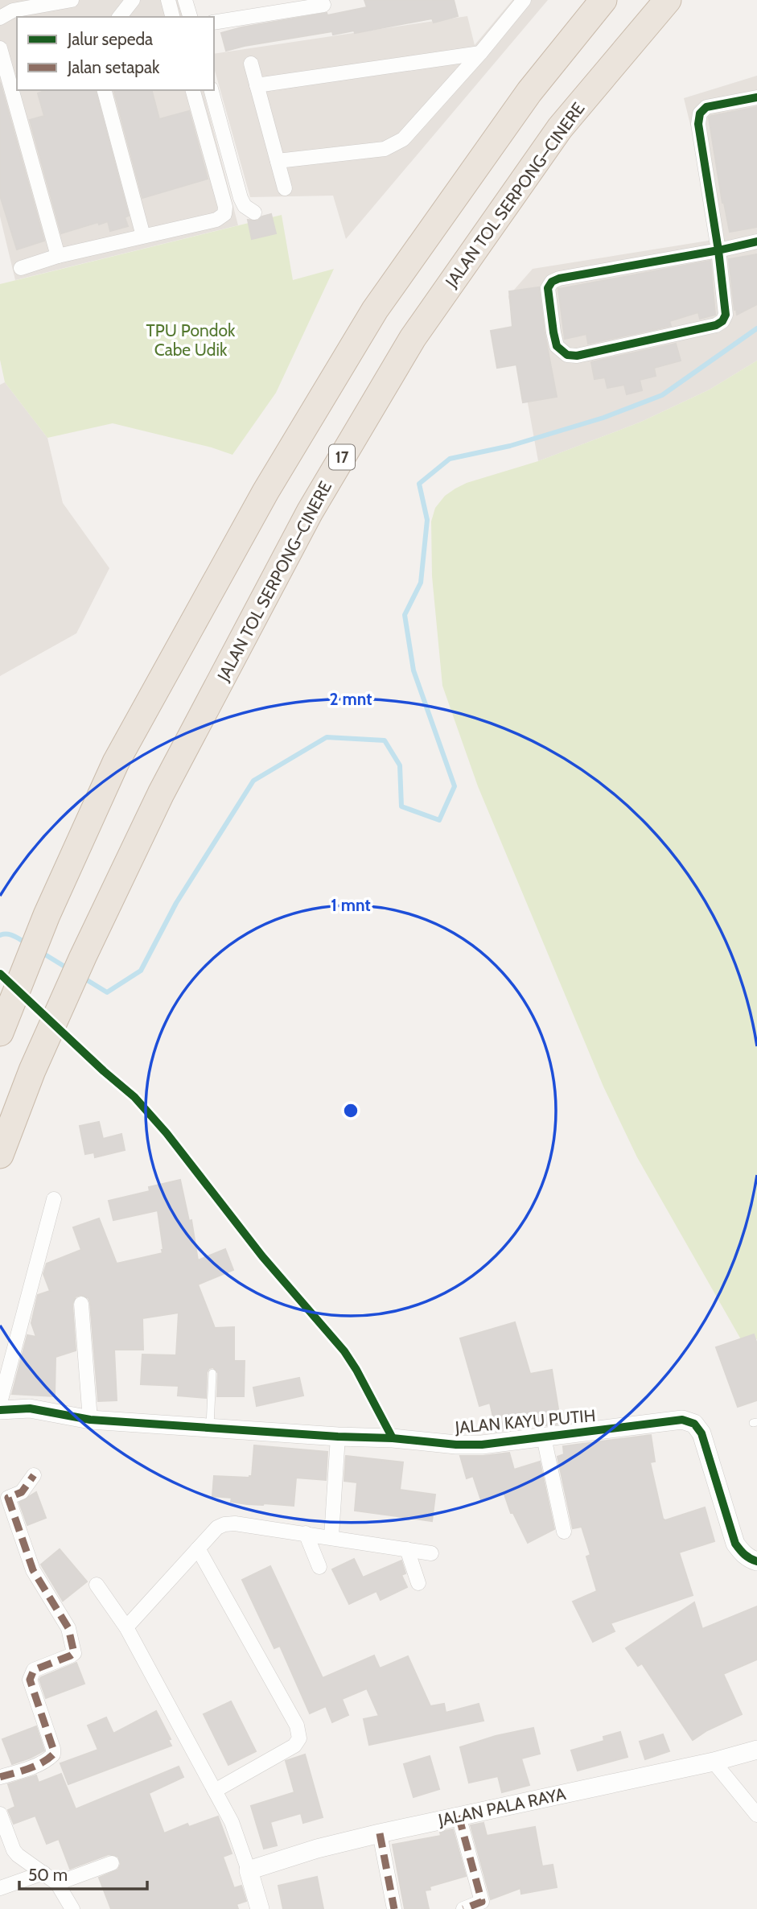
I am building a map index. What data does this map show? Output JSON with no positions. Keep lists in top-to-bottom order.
{
  "streets": {
    "highway": ["JALAN TOL SERPONG–CINERE", "17"],
    "street": ["JALAN KAYU PUTIH", "JALAN PALA RAYA"]
  },
  "parks": ["TPU Pondok Cabe Udik"],
  "legend": ["Jalur sepeda", "Jalan setapak"],
  "scale_bar": "50 m",
  "rings": ["2 mnt", "1 mnt"]
}
